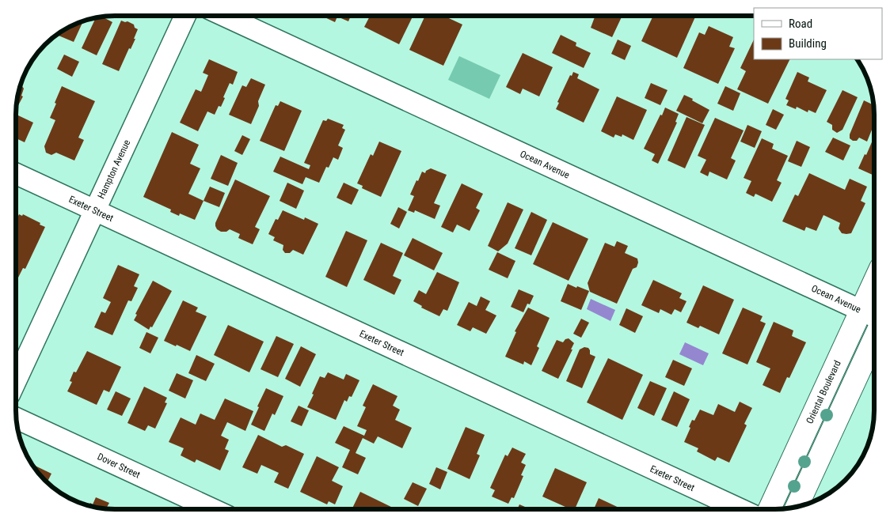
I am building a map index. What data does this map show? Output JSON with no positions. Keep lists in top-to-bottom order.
{
  "streets": {
    "street": [
      "Ocean Avenue",
      "Hampton Avenue",
      "Exeter Street",
      "Oriental Boulevard",
      "Dover Street"
    ]
  },
  "crossings": [
    ["Ocean Avenue", "Oriental Boulevard"],
    ["Hampton Avenue", "Exeter Street"]
  ],
  "legend": ["Road", "Building"]
}
